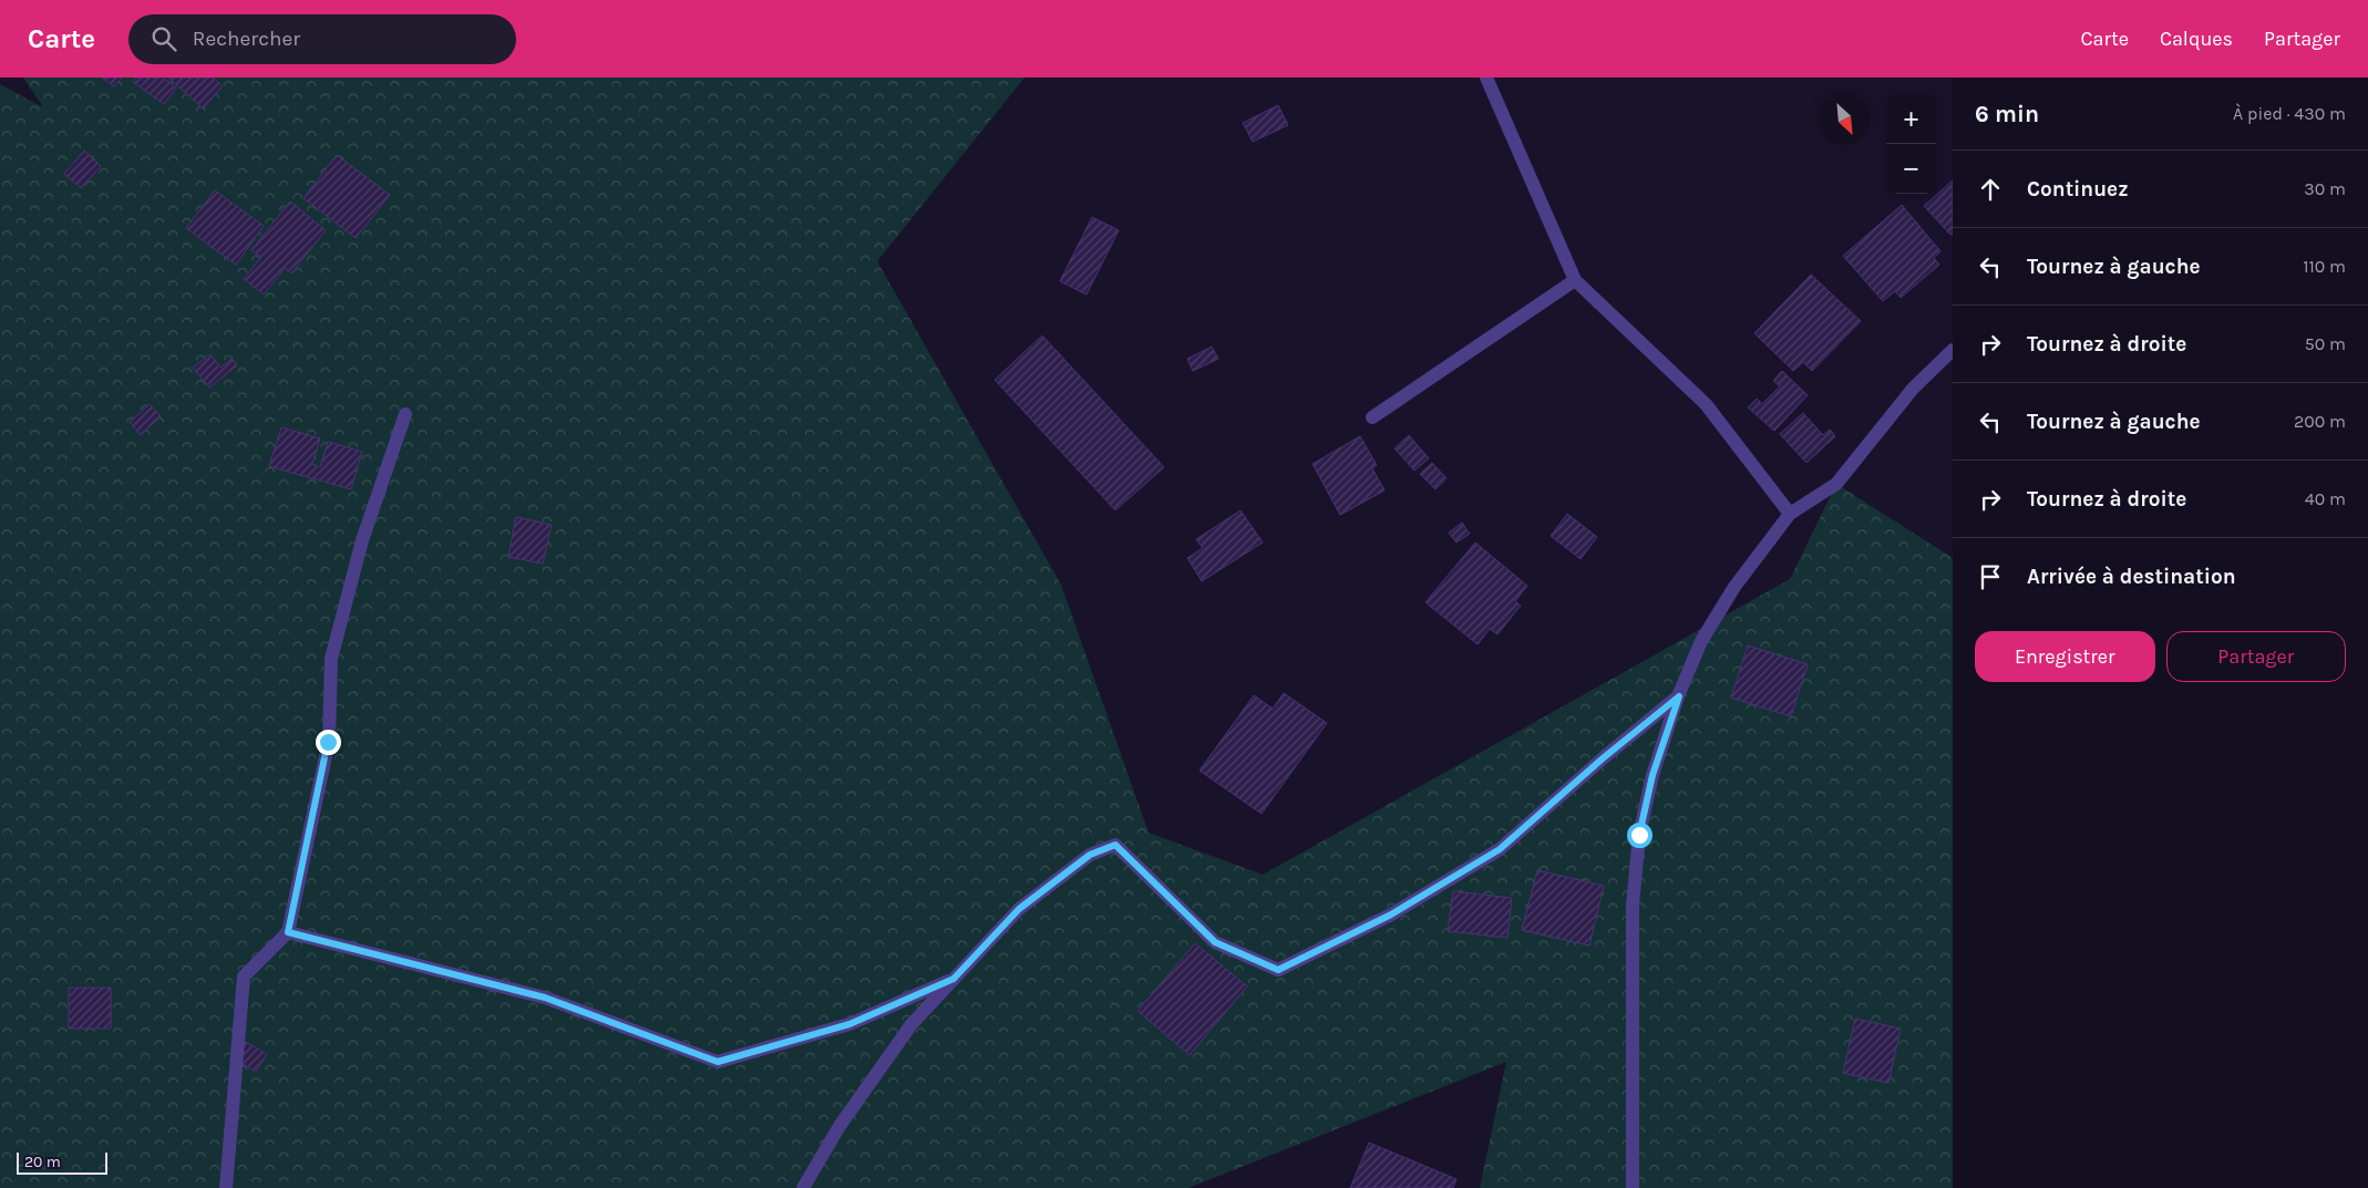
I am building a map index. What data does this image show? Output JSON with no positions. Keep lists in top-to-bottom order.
{
  "scale_bar": "20 m",
  "north": "bottom right",
  "page": {
    "header": "Carte",
    "search": "Rechercher",
    "nav": ["Carte", "Calques", "Partager"],
    "heading": ["6 min", "À pied · 430 m"],
    "map_buttons": ["+", "−"],
    "list": [
      ["Continuez", "30 m"],
      ["Tournez à gauche", "110 m"],
      ["Tournez à droite", "50 m"],
      ["Tournez à gauche", "200 m"],
      ["Tournez à droite", "40 m"],
      "Arrivée à destination"
    ],
    "buttons": ["Enregistrer", "Partager"],
    "scale": "20 m"
  }
}
